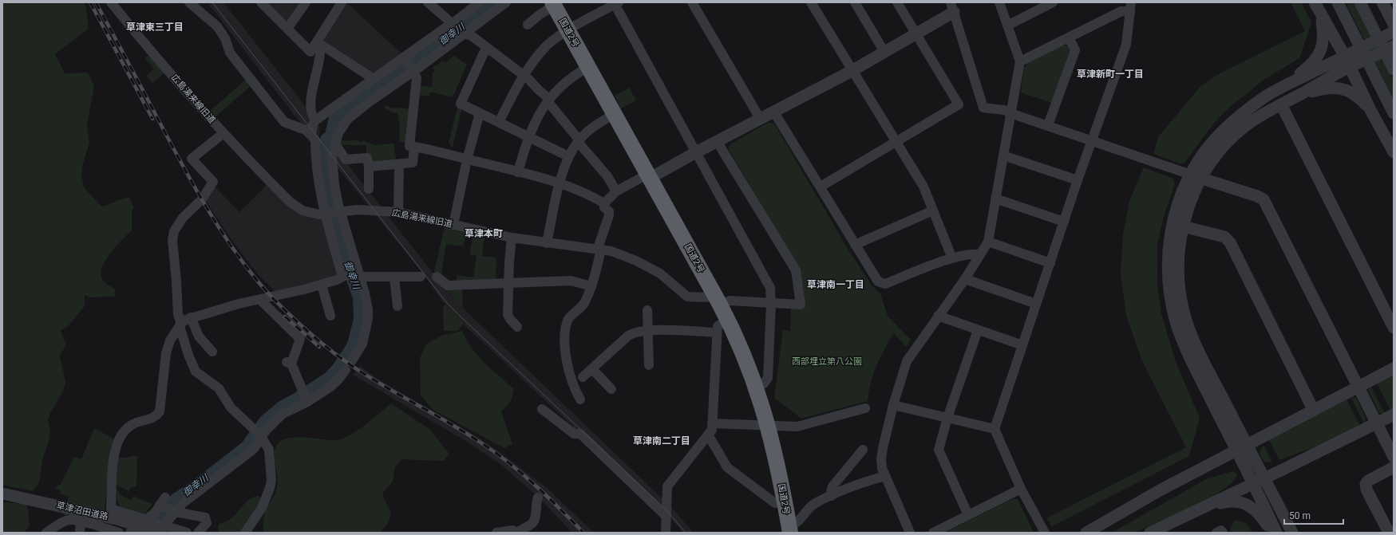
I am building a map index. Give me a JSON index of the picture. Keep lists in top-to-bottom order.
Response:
{
  "streets": {
    "highway": ["国道2号"],
    "street": ["広島湯来線旧道", "草津沼田道路"]
  },
  "crossings": [
    ["国道2号", "広島湯来線旧道"]
  ],
  "districts": [
    "草津東三丁目",
    "草津新町一丁目",
    "草津本町",
    "草津南一丁目",
    "草津南二丁目"
  ],
  "water": ["御幸川"],
  "parks": ["西部埋立第八公園"],
  "scale_bar": "50 m"
}
